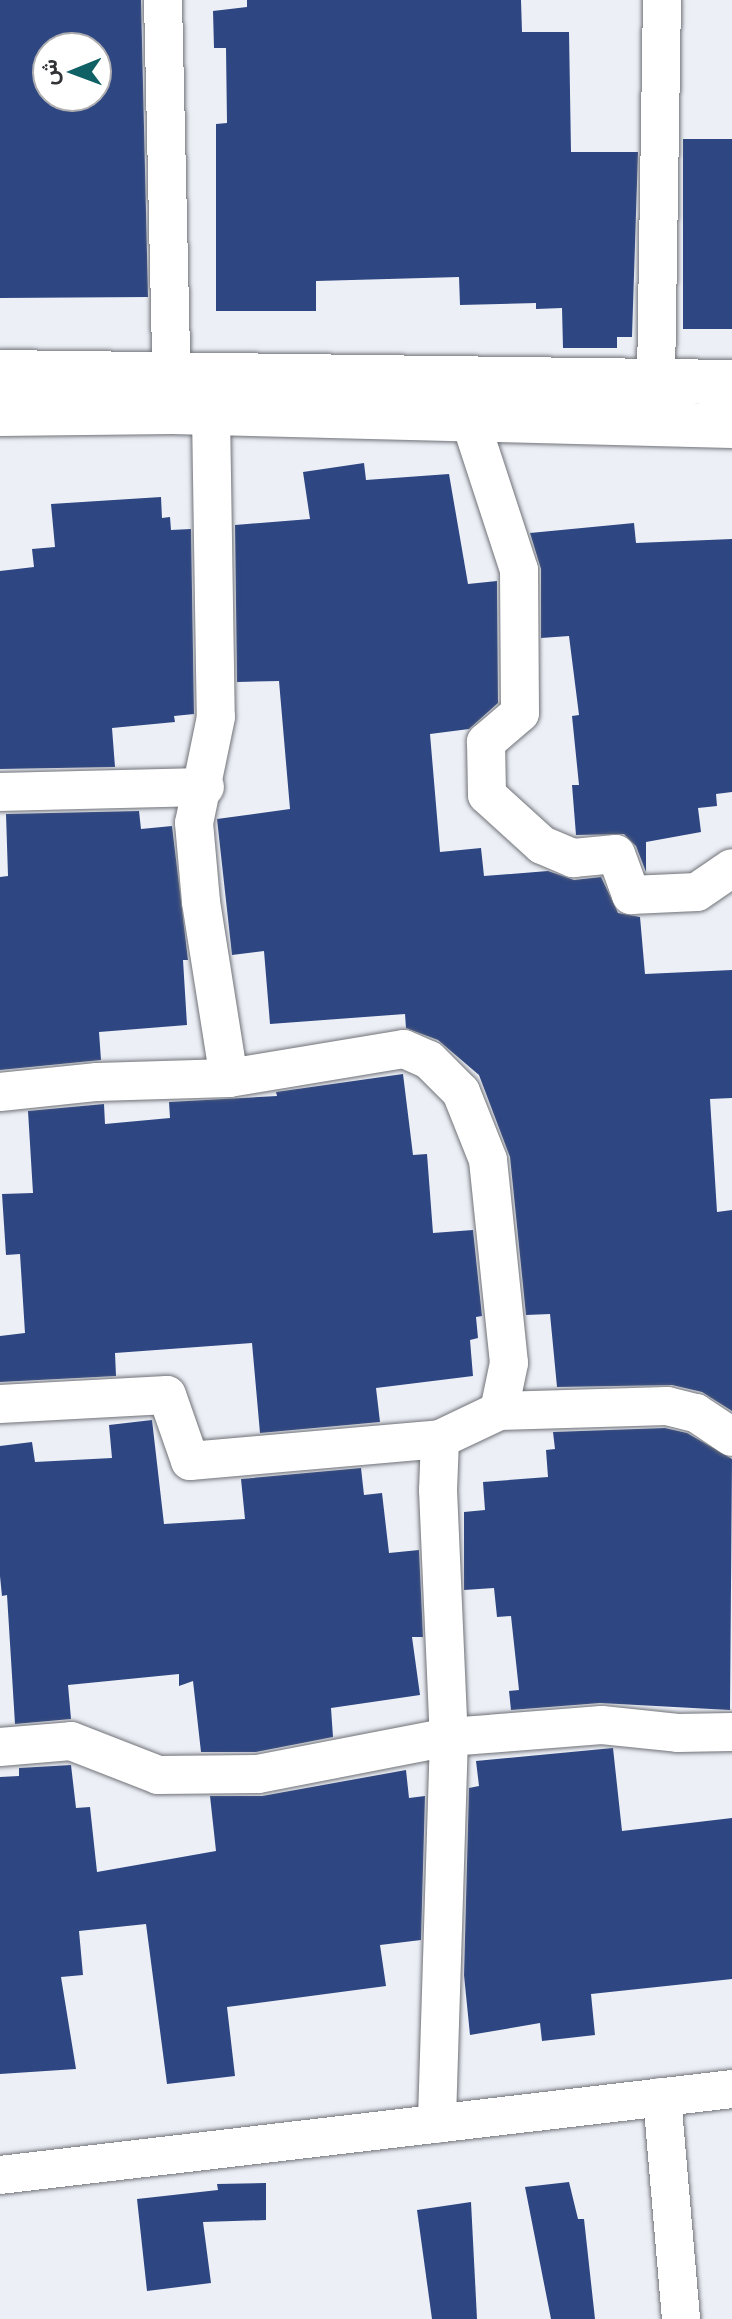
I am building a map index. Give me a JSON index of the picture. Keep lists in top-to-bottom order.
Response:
{
  "north": "left"
}
